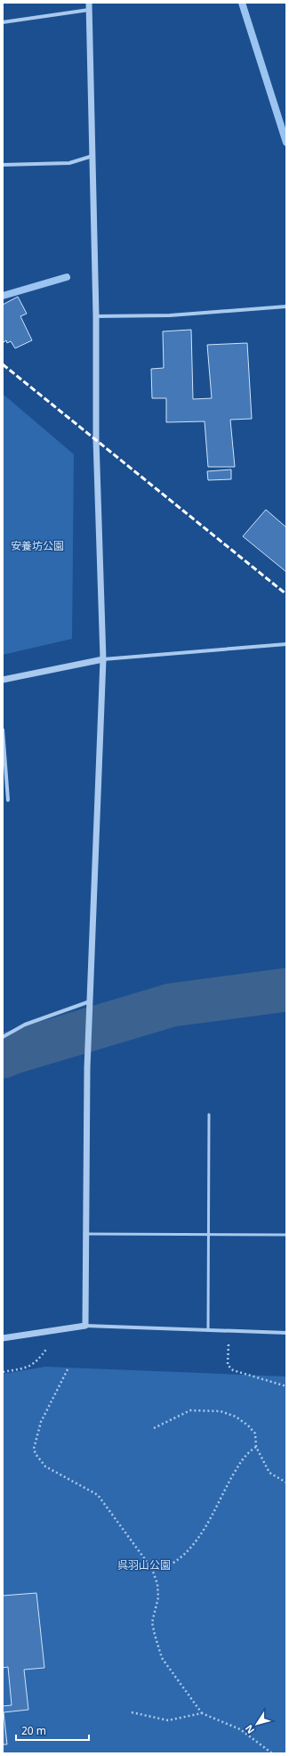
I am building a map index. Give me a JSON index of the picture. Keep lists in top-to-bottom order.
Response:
{
  "parks": ["安養坊公園", "呉羽山公園"],
  "scale_bar": "20 m",
  "north": "bottom left"
}
